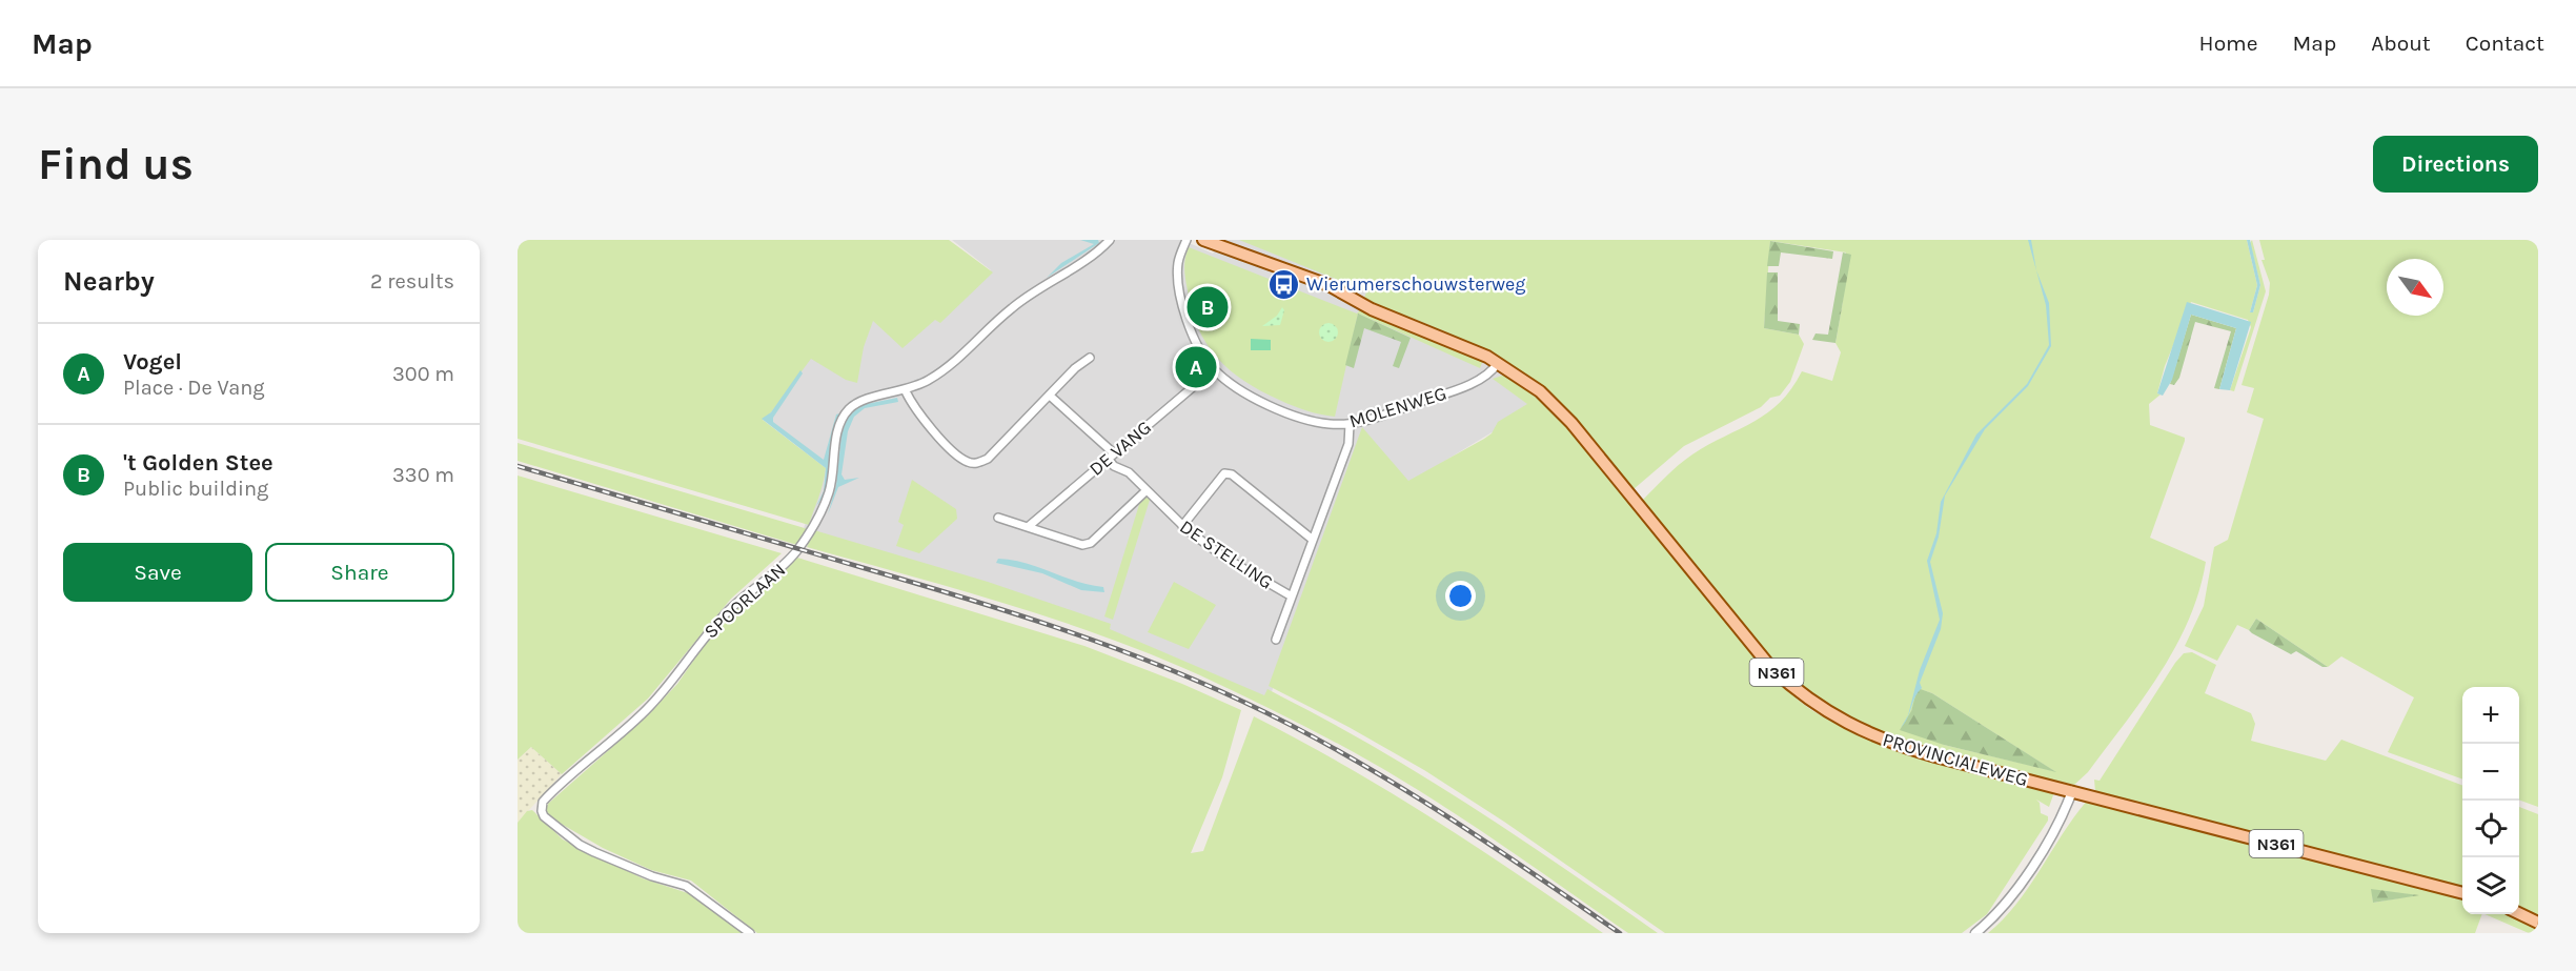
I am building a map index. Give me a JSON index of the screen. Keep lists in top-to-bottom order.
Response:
{
  "streets": {
    "main road": ["N361", "PROVINCIALEWEG"],
    "street": [
      "MOLENWEG",
      "DE VANG",
      "DE STELLING",
      "SPOORLAAN"
    ]
  },
  "crossings": [
    ["MOLENWEG", "DE VANG"],
    ["MOLENWEG", "PROVINCIALEWEG"],
    ["DE VANG", "DE STELLING"]
  ],
  "places": {
    "bus stop": ["Wierumerschouwsterweg"]
  },
  "north": "bottom right",
  "page": {
    "header": "Map",
    "nav": [
      "Home",
      "Map",
      "About",
      "Contact"
    ],
    "buttons": [
      "Directions",
      ["Save", "Share"]
    ],
    "title": "Find us",
    "heading": ["Nearby", "2 results"],
    "pins": ["B", "A"],
    "list": [
      {
        "mark": "A",
        "name": "Vogel",
        "note": "Place · De Vang",
        "value": "300 m"
      },
      {
        "mark": "B",
        "name": "'t Golden Stee",
        "note": "Public building",
        "value": "330 m"
      }
    ],
    "map_buttons": ["+", "−"]
  }
}
